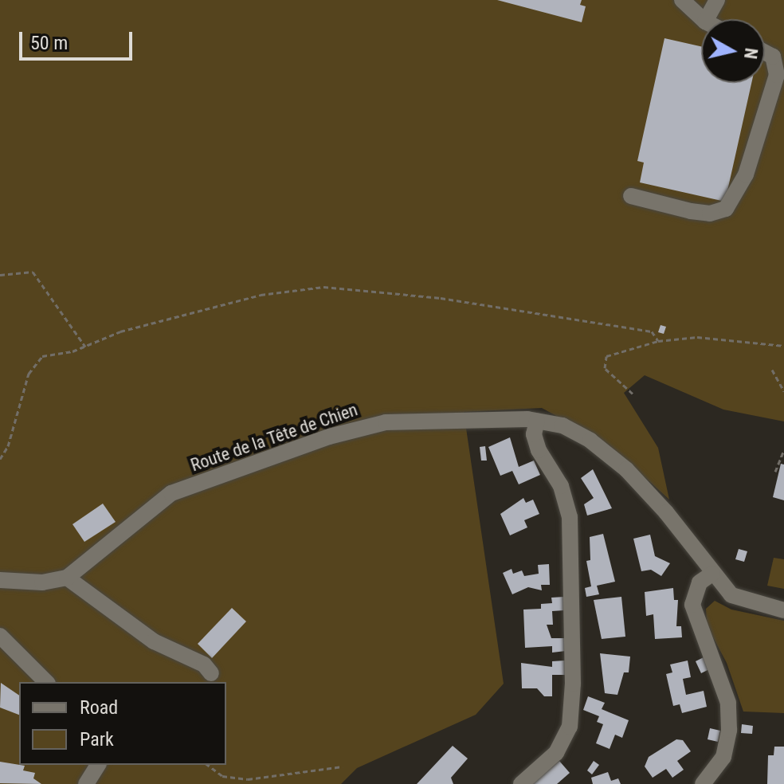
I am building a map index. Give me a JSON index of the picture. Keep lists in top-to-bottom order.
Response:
{
  "streets": {
    "street": ["Route de la Tête de Chien"]
  },
  "legend": ["Road", "Park"],
  "scale_bar": "50 m",
  "north": "right"
}
